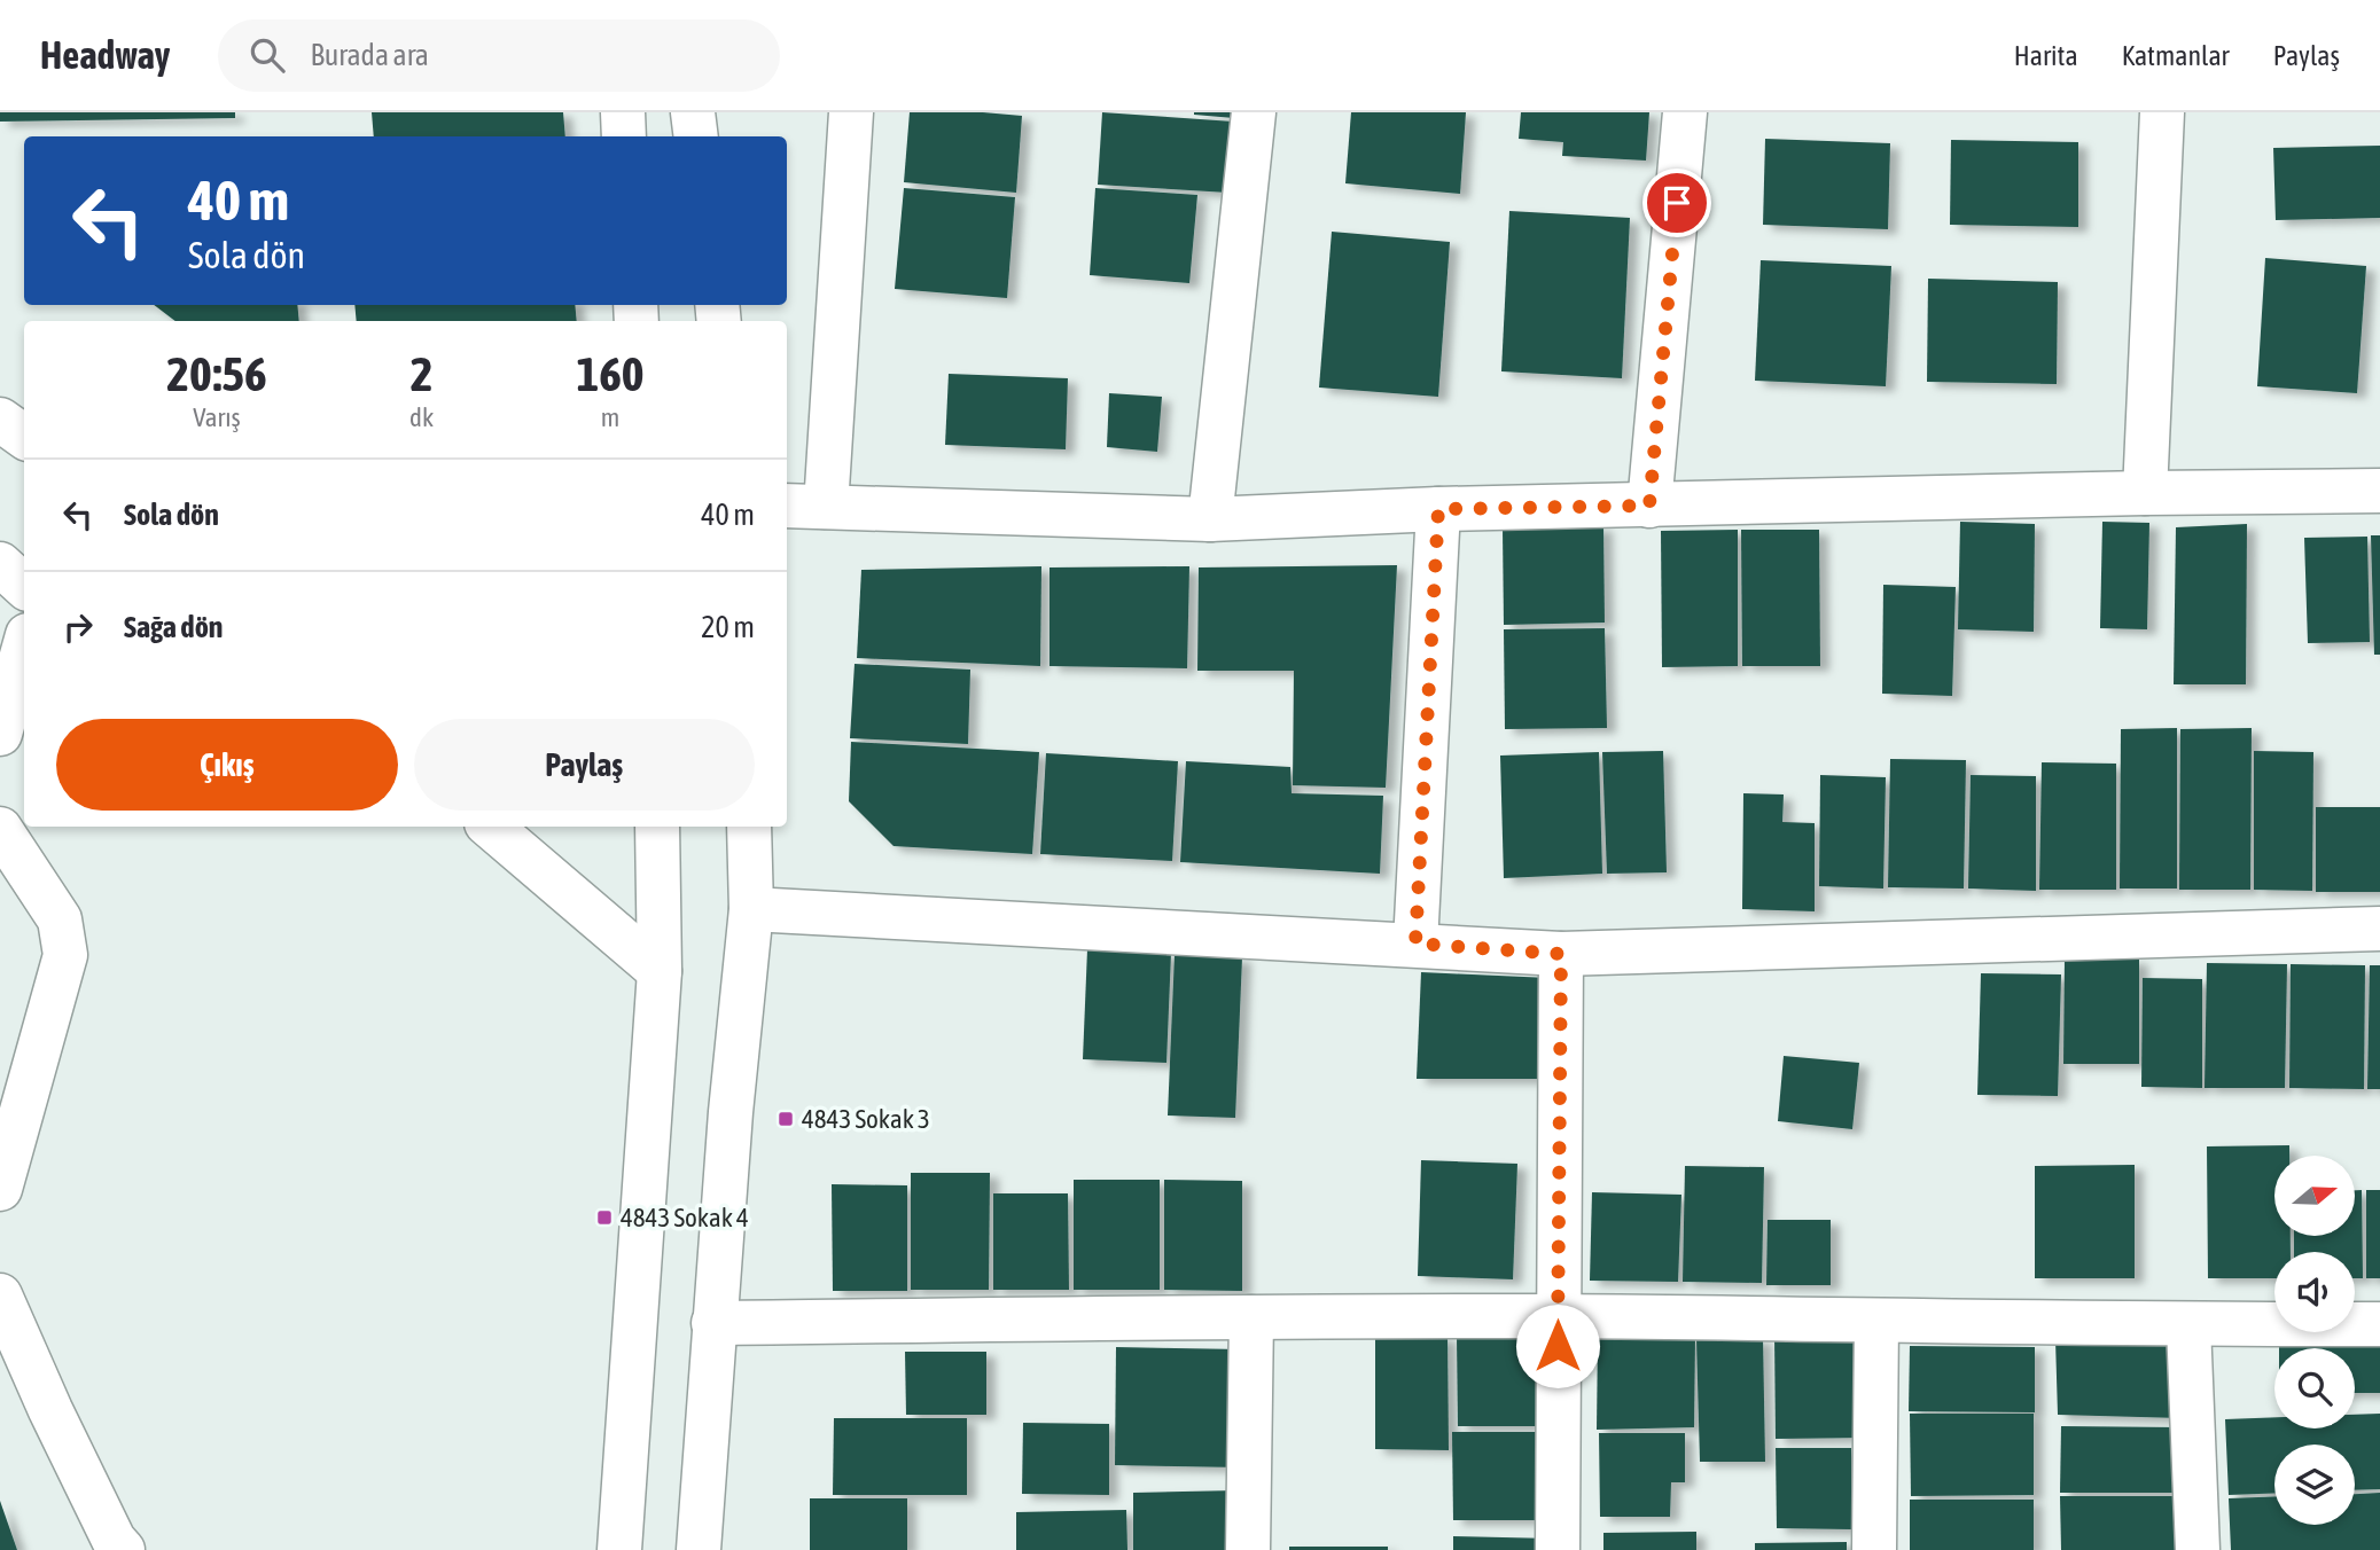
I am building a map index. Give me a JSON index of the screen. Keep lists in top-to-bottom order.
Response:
{
  "places": {
    "transit": ["4843 Sokak 3", "4843 Sokak 4"]
  },
  "north": "right",
  "page": {
    "header": "Headway",
    "search": "Burada ara",
    "nav": ["Harita", "Katmanlar", "Paylaş"],
    "turn": ["40 m", "Sola dön"],
    "eta": [
      "20:56",
      "Varış",
      "2",
      "dk",
      "160",
      "m"
    ],
    "list": [
      {
        "name": "Sola dön",
        "value": "40 m"
      },
      {
        "name": "Sağa dön",
        "value": "20 m"
      }
    ],
    "buttons": ["Çıkış", "Paylaş"]
  }
}
